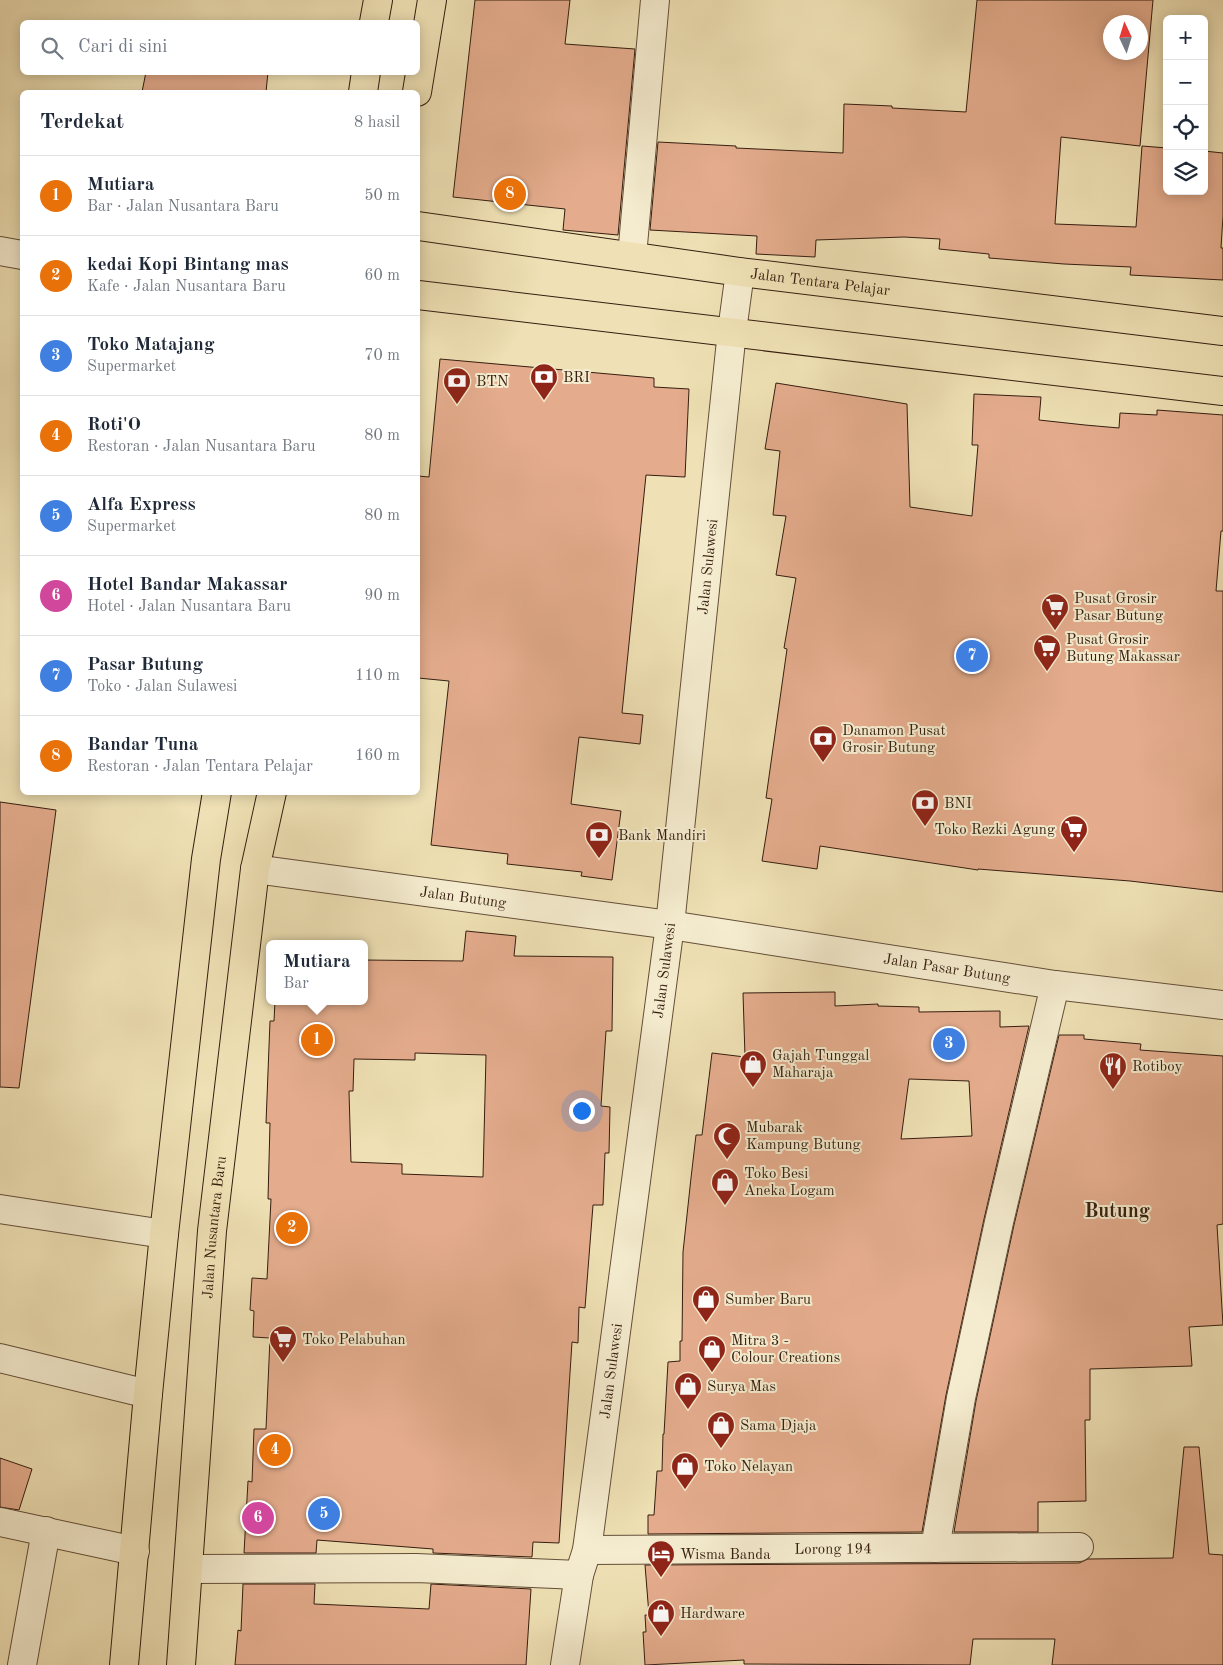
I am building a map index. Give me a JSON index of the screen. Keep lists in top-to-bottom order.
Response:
{
  "streets": {
    "main road": ["Jalan Tentara Pelajar", "Jalan Nusantara Baru"],
    "street": [
      "Jalan Sulawesi",
      "Jalan Butung",
      "Jalan Pasar Butung",
      "Lorong 194"
    ]
  },
  "crossings": [
    ["Jalan Tentara Pelajar", "Jalan Sulawesi"],
    ["Jalan Sulawesi", "Jalan Butung"],
    ["Jalan Sulawesi", "Jalan Pasar Butung"],
    ["Jalan Sulawesi", "Lorong 194"],
    ["Jalan Butung", "Jalan Pasar Butung"],
    ["Jalan Butung", "Jalan Nusantara Baru"],
    ["Jalan Nusantara Baru", "Lorong 194"]
  ],
  "districts": ["Butung"],
  "places": {
    "bank": [
      "BRI",
      "BTN",
      "Danamon Pusat Grosir Butung",
      "BNI",
      "Bank Mandiri"
    ],
    "supermarket": [
      "Pusat Grosir Pasar Butung",
      "Pusat Grosir Butung Makassar",
      "Toko Rezki Agung",
      "Toko Pelabuhan"
    ],
    "shop": [
      "Gajah Tunggal Maharaja",
      "Toko Besi Aneka Logam",
      "Sumber Baru",
      "Mitra 3 - Colour Creations",
      "Surya Mas",
      "Sama Djaja",
      "Toko Nelayan",
      "Hardware"
    ],
    "restaurant": ["Rotiboy"],
    "mosque": ["Mubarak Kampung Butung"],
    "hotel": ["Wisma Banda"]
  },
  "north": "top",
  "page": {
    "map_buttons": ["+", "−"],
    "search": "Cari di sini",
    "heading": ["Terdekat", "8 hasil"],
    "list": [
      {
        "mark": "1",
        "name": "Mutiara",
        "note": "Bar · Jalan Nusantara Baru",
        "value": "50 m"
      },
      {
        "mark": "2",
        "name": "kedai Kopi Bintang mas",
        "note": "Kafe · Jalan Nusantara Baru",
        "value": "60 m"
      },
      {
        "mark": "3",
        "name": "Toko Matajang",
        "note": "Supermarket",
        "value": "70 m"
      },
      {
        "mark": "4",
        "name": "Roti'O",
        "note": "Restoran · Jalan Nusantara Baru",
        "value": "80 m"
      },
      {
        "mark": "5",
        "name": "Alfa Express",
        "note": "Supermarket",
        "value": "80 m"
      },
      {
        "mark": "6",
        "name": "Hotel Bandar Makassar",
        "note": "Hotel · Jalan Nusantara Baru",
        "value": "90 m"
      },
      {
        "mark": "7",
        "name": "Pasar Butung",
        "note": "Toko · Jalan Sulawesi",
        "value": "110 m"
      },
      {
        "mark": "8",
        "name": "Bandar Tuna",
        "note": "Restoran · Jalan Tentara Pelajar",
        "value": "160 m"
      }
    ],
    "pins": [
      "8",
      "7",
      "1",
      "3",
      "2",
      "4",
      "5",
      "6"
    ],
    "popup": ["Mutiara", "Bar"]
  }
}
